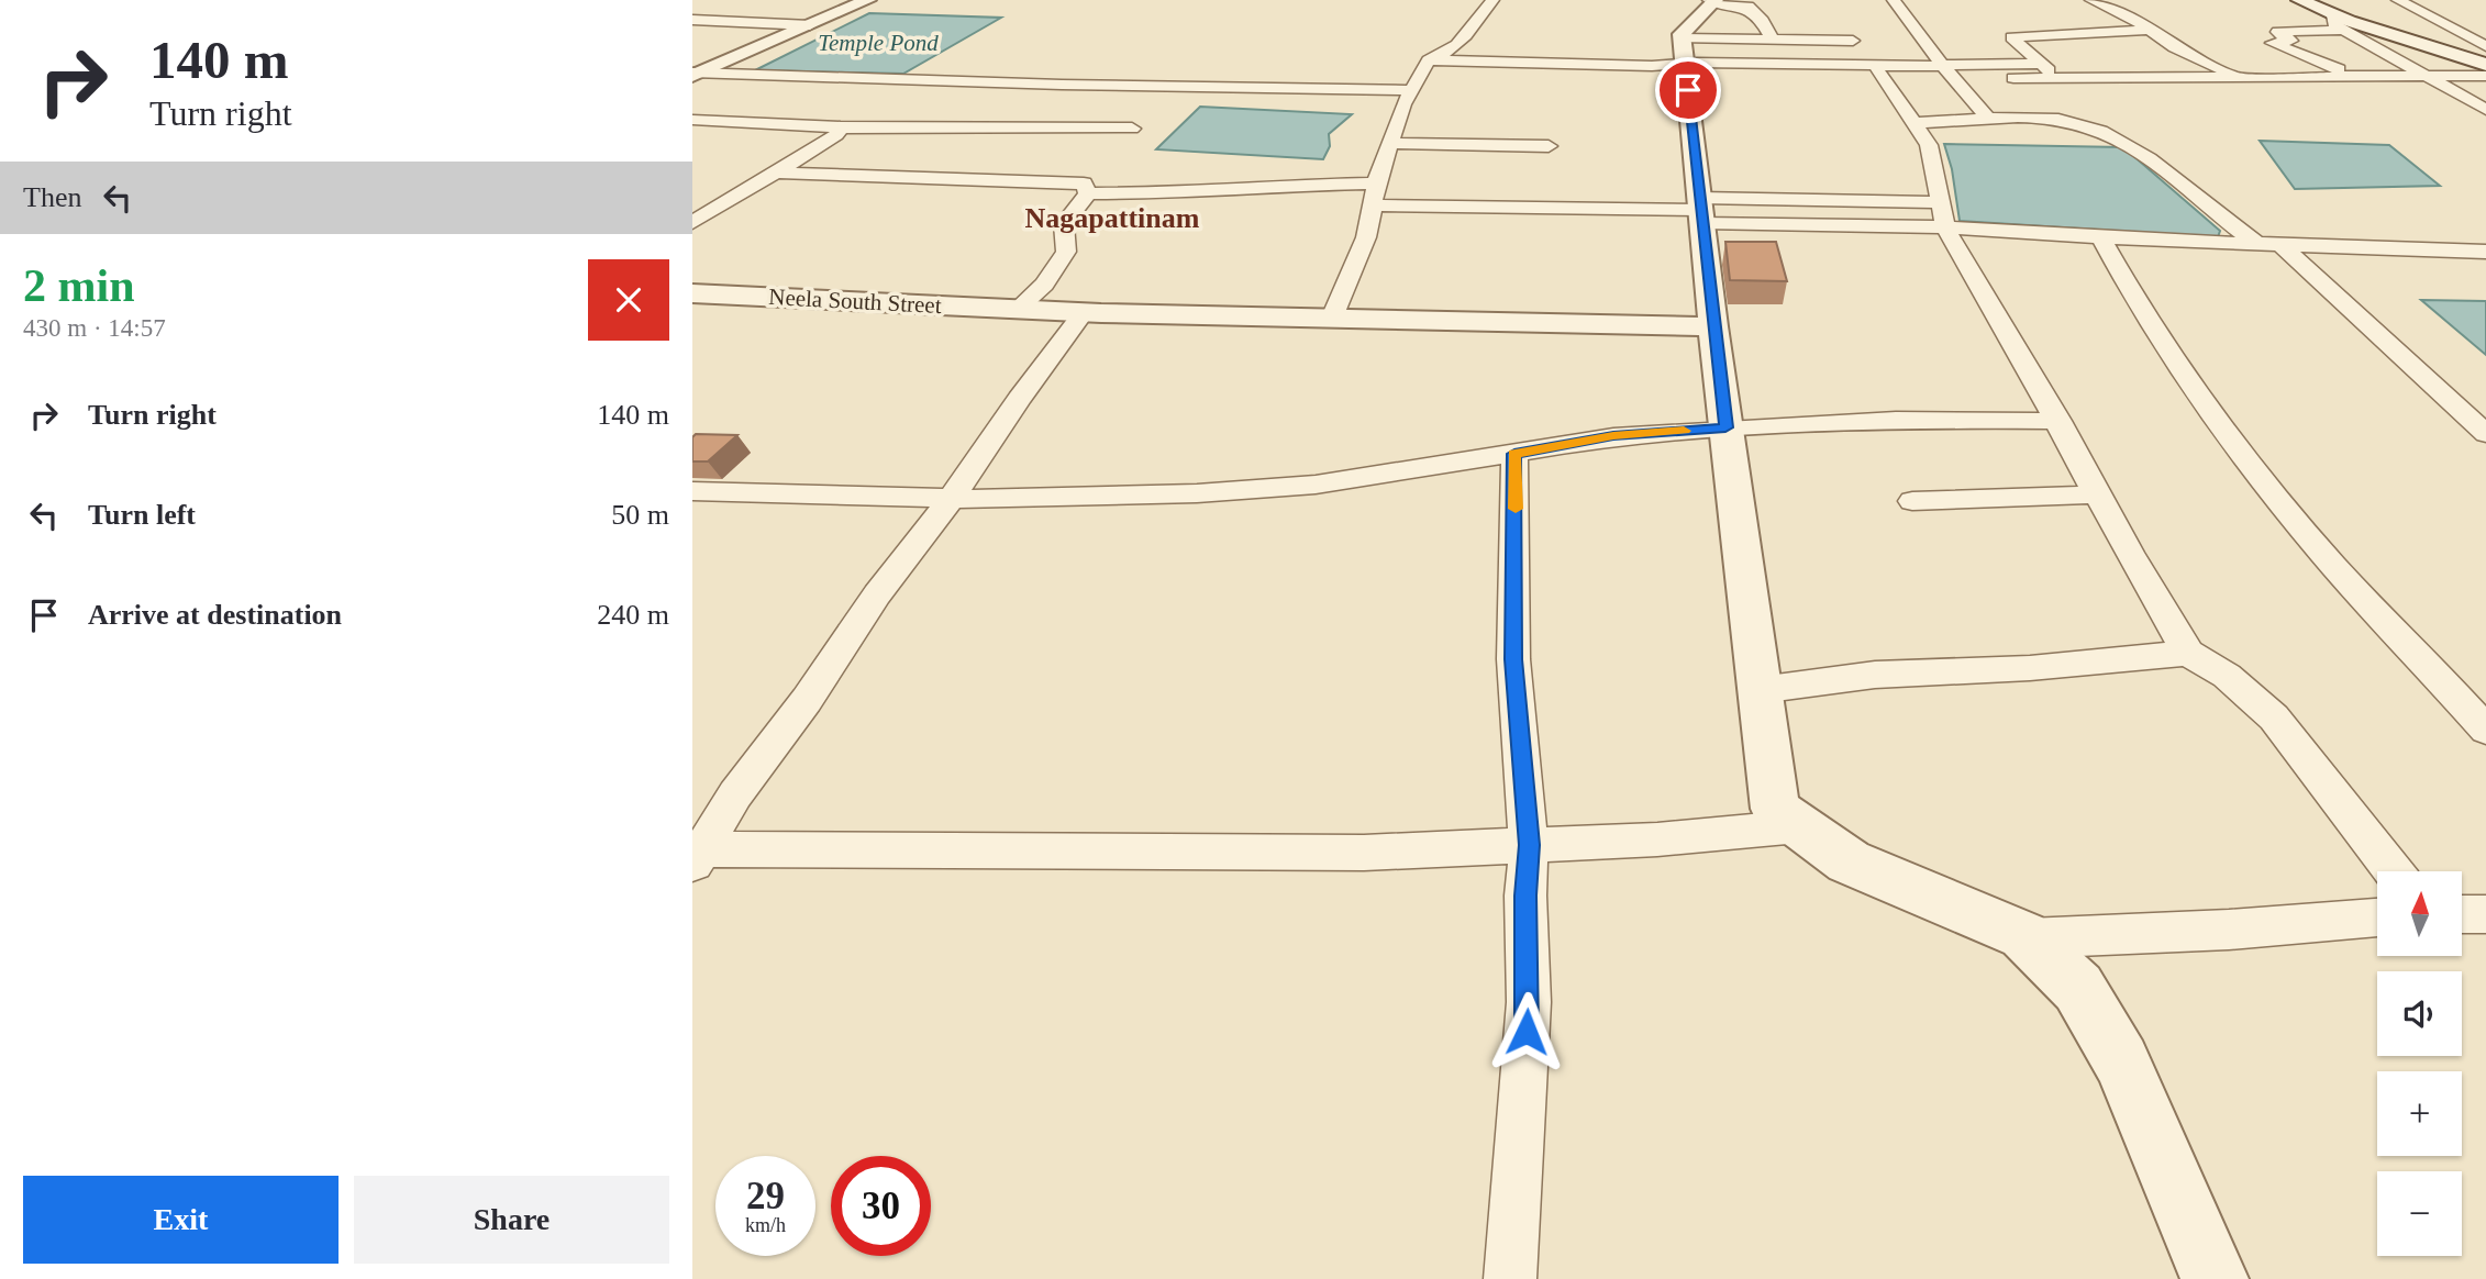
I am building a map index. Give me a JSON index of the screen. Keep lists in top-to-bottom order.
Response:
{
  "streets": {
    "street": ["Neela South Street"]
  },
  "districts": ["Nagapattinam"],
  "water": ["Temple Pond"],
  "north": "top",
  "page": {
    "turn": ["140 m", "Turn right"],
    "then": "Then",
    "heading": ["2 min", "430 m · 14:57"],
    "list": [
      {
        "name": "Turn right",
        "value": "140 m"
      },
      {
        "name": "Turn left",
        "value": "50 m"
      },
      {
        "name": "Arrive at destination",
        "value": "240 m"
      }
    ],
    "map_buttons": ["+", "−"],
    "speed": "29 km/h",
    "limit": "30",
    "buttons": ["Exit", "Share"]
  }
}
